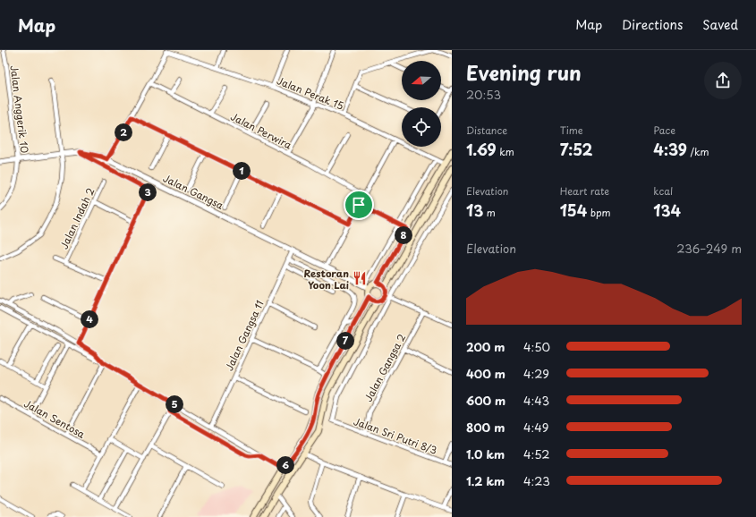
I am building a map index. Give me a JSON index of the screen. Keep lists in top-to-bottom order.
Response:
{
  "streets": {
    "street": [
      "Jalan Perak 15",
      "Jalan Anggerik 10",
      "Jalan Perwira",
      "Jalan Gangsa",
      "Jalan Indah 2",
      "Jalan Gangsa 11",
      "Jalan Gangsa 2",
      "Jalan Sentosa",
      "Jalan Sri Putri 8/3"
    ]
  },
  "crossings": [
    ["Jalan Anggerik 10", "Jalan Gangsa"],
    ["Jalan Gangsa", "Jalan Gangsa 11"],
    ["Jalan Gangsa", "Jalan Sri Putri 8/3"],
    ["Jalan Gangsa 2", "Jalan Sri Putri 8/3"]
  ],
  "places": {
    "restaurant": ["Restoran Yoon Lai"]
  },
  "north": "left",
  "page": {
    "header": "Map",
    "nav": ["Map", "Directions", "Saved"],
    "heading": ["Evening run", "20:53"],
    "stats": [
      ["Distance", "1.69 km"],
      ["Time", "7:52"],
      ["Pace", "4:39 /km"],
      ["Elevation", "13 m"],
      ["Heart rate", "154 bpm"],
      ["kcal", "134"]
    ],
    "pins": [
      "2",
      "1",
      "3",
      "8",
      "4",
      "7",
      "5",
      "6"
    ],
    "chart": ["Elevation", "236–249 m"],
    "list": [
      {
        "name": "200 m",
        "note": "4:50"
      },
      {
        "name": "400 m",
        "note": "4:29"
      },
      {
        "name": "600 m",
        "note": "4:43"
      },
      {
        "name": "800 m",
        "note": "4:49"
      },
      {
        "name": "1.0 km",
        "note": "4:52"
      },
      {
        "name": "1.2 km",
        "note": "4:23"
      }
    ]
  }
}
